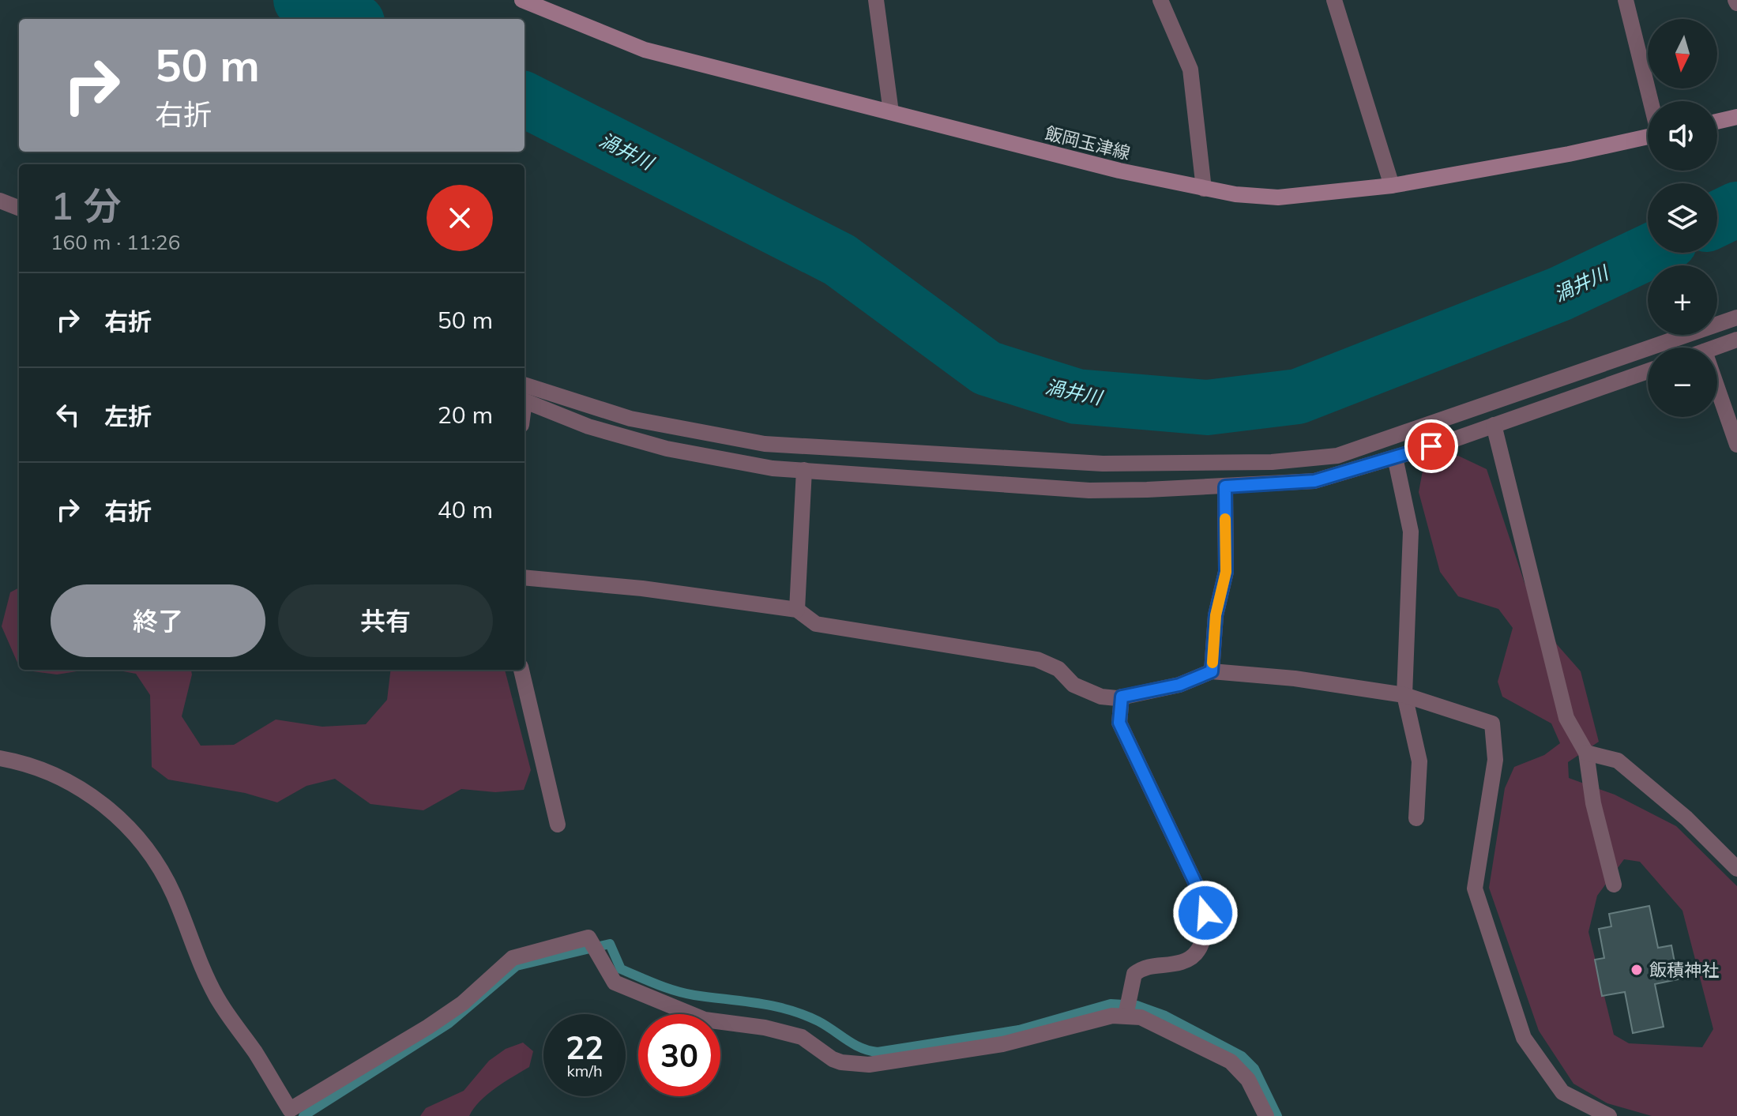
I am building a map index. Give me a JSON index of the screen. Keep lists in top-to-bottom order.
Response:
{
  "streets": {
    "main road": ["飯岡玉津線"]
  },
  "water": ["渦井川"],
  "places": ["飯積神社"],
  "north": "bottom",
  "page": {
    "map_buttons": ["+", "−"],
    "turn": ["50 m", "右折"],
    "heading": ["1 分", "160 m · 11:26"],
    "list": [
      {
        "name": "右折",
        "value": "50 m"
      },
      {
        "name": "左折",
        "value": "20 m"
      },
      {
        "name": "右折",
        "value": "40 m"
      }
    ],
    "buttons": ["終了", "共有"],
    "speed": "22 km/h",
    "limit": "30"
  }
}
